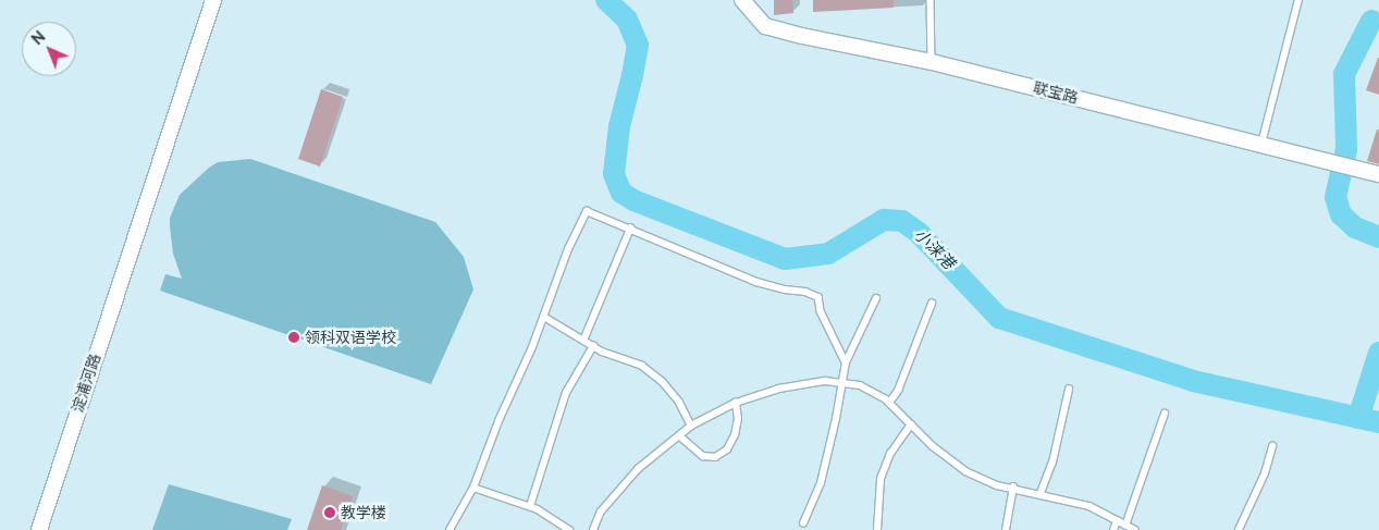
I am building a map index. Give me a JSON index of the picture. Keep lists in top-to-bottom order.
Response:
{
  "streets": {
    "street": ["联宝路", "淀浦河路"]
  },
  "water": ["小涞港"],
  "places": ["领科双语学校", "教学楼"],
  "north": "top left"
}
